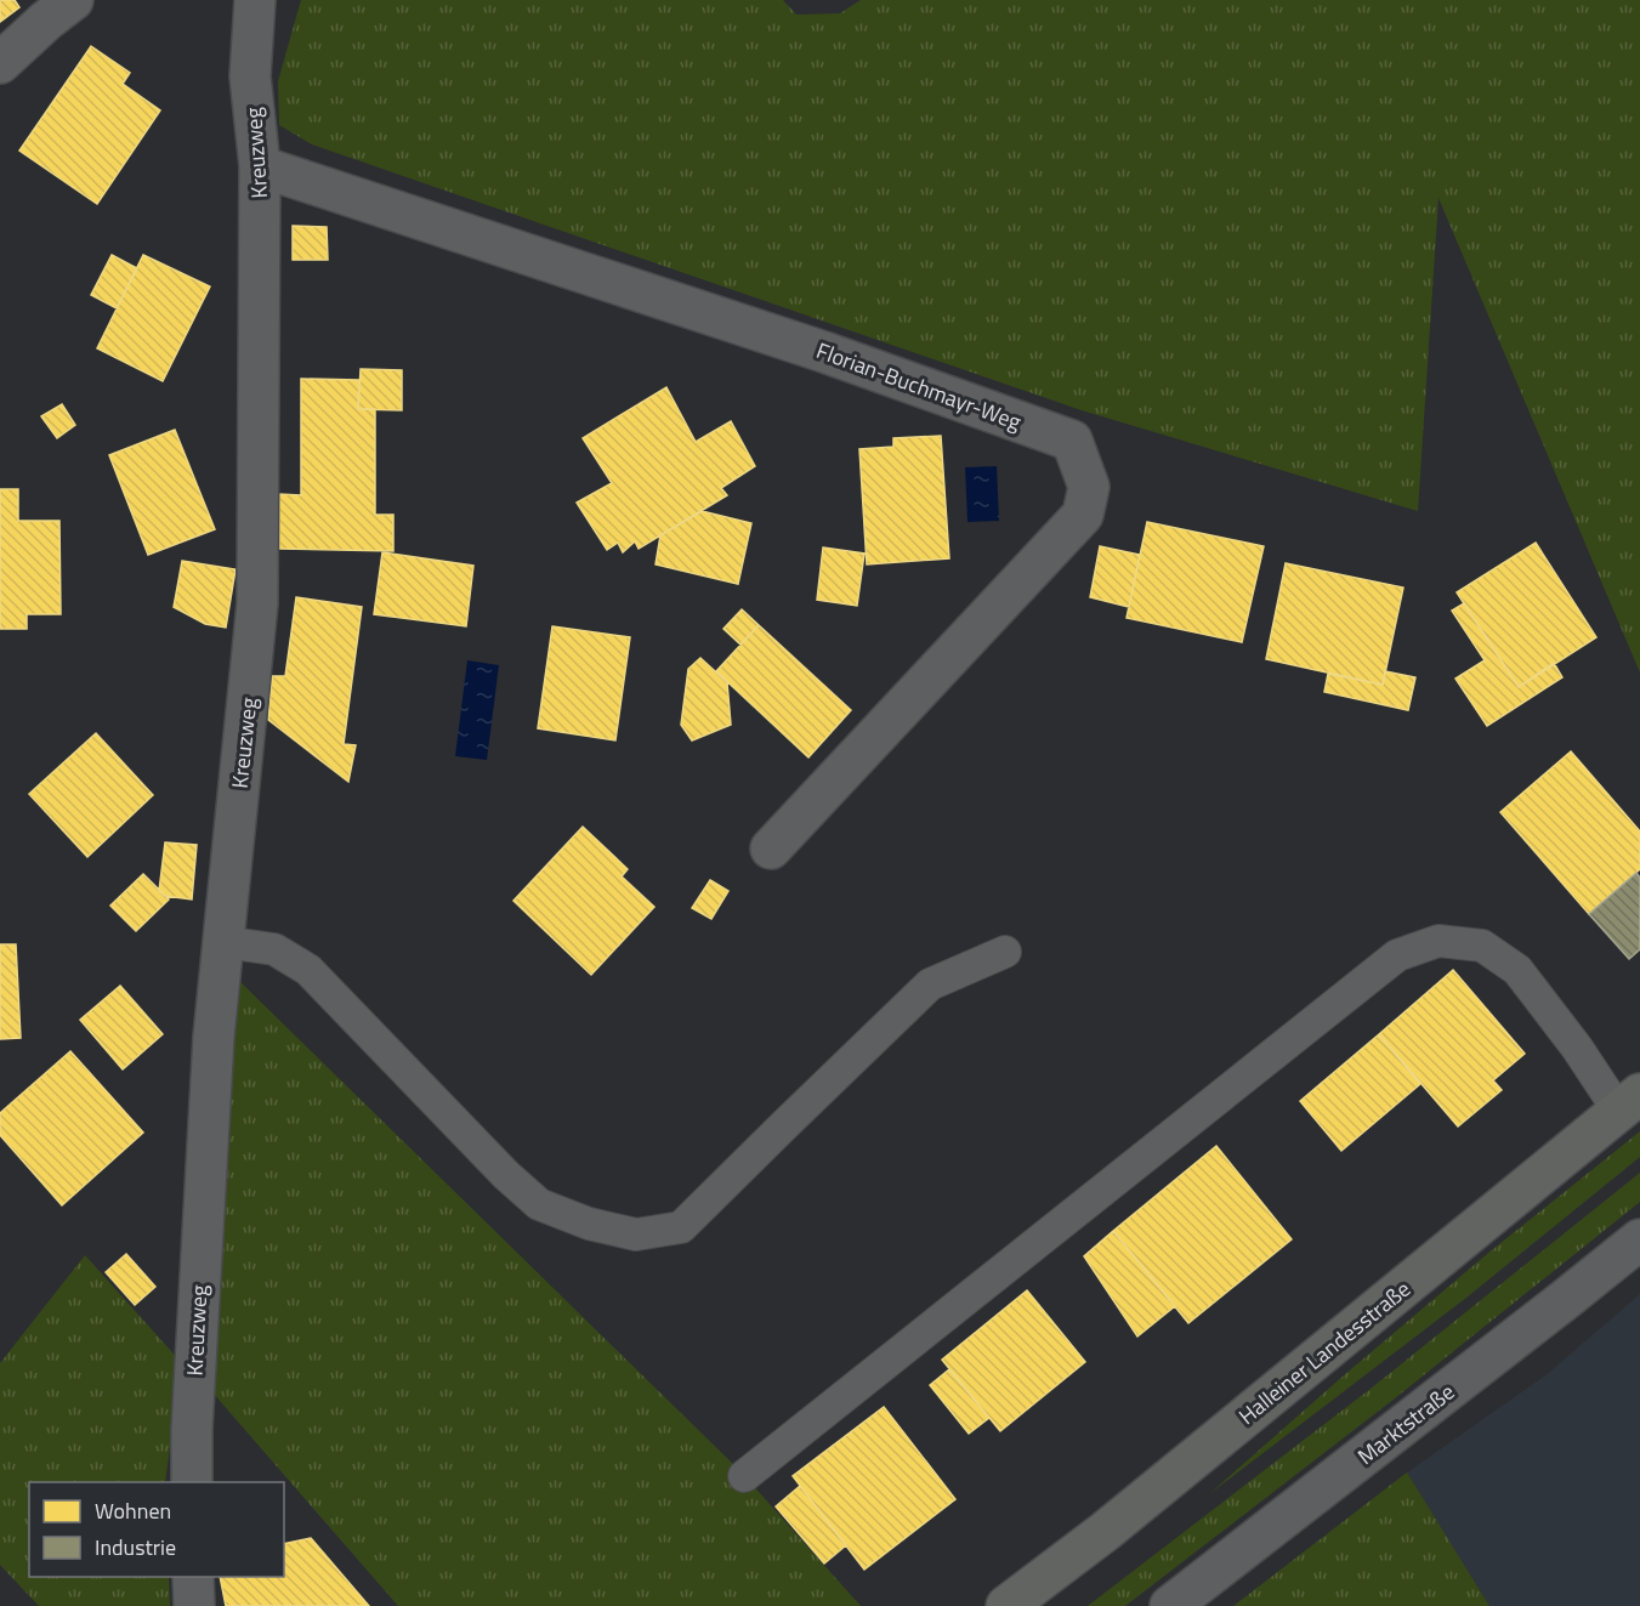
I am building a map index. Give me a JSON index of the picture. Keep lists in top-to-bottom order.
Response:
{
  "streets": {
    "main road": ["Halleiner Landesstraße"],
    "street": ["Kreuzweg", "Florian-Buchmayr-Weg", "Marktstraße"]
  },
  "crossings": [
    ["Kreuzweg", "Florian-Buchmayr-Weg"]
  ],
  "legend": ["Wohnen", "Industrie"]
}
